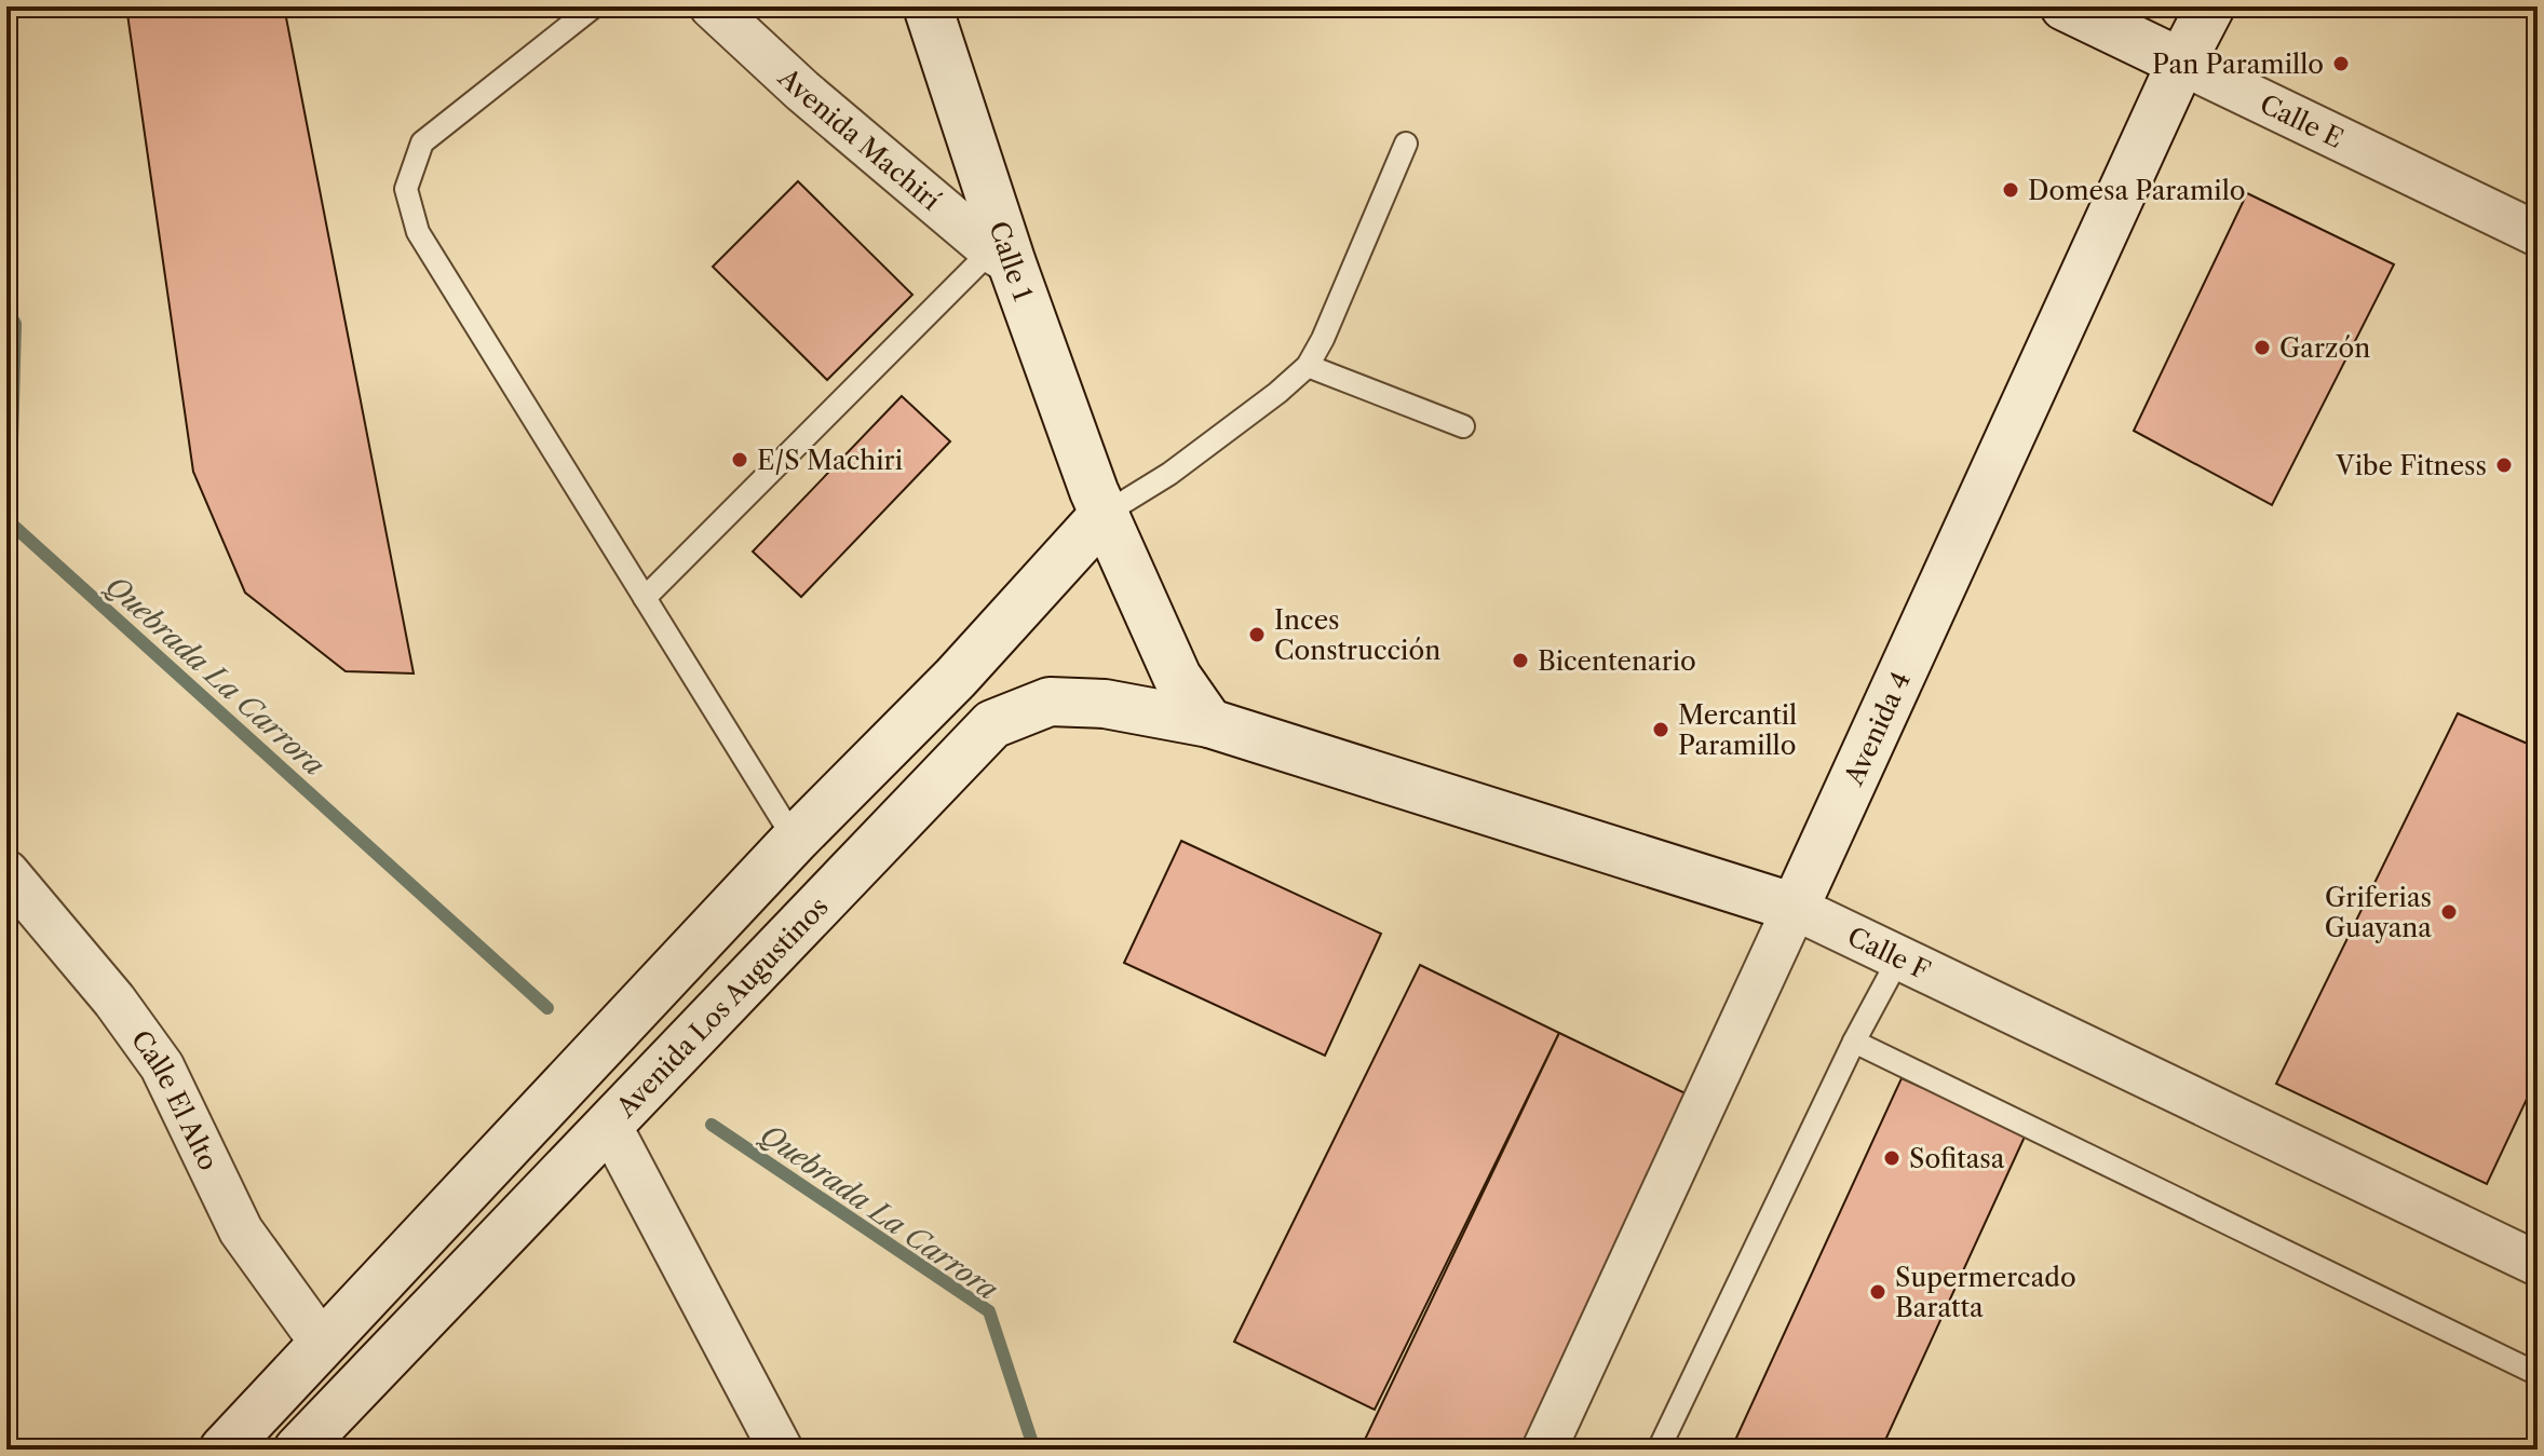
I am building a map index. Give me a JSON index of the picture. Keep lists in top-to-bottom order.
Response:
{
  "streets": {
    "main road": [
      "Calle E",
      "Calle 1",
      "Avenida 4",
      "Calle F",
      "Avenida Los Augustinos"
    ],
    "street": ["Avenida Machirí", "Calle El Alto"]
  },
  "crossings": [
    ["Calle E", "Avenida 4"],
    ["Avenida Machirí", "Calle 1"],
    ["Calle 1", "Calle F"],
    ["Calle 1", "Avenida Los Augustinos"],
    ["Avenida 4", "Calle F"],
    ["Calle F", "Avenida Los Augustinos"]
  ],
  "water": ["Quebrada La Carrora"],
  "places": [
    "Pan Paramillo",
    "Domesa Paramilo",
    "Garzón",
    "E/S Machiri",
    "Vibe Fitness",
    "Inces Construcción",
    "Bicentenario",
    "Mercantil Paramillo",
    "Griferias Guayana",
    "Sofitasa",
    "Supermercado Baratta"
  ]
}
